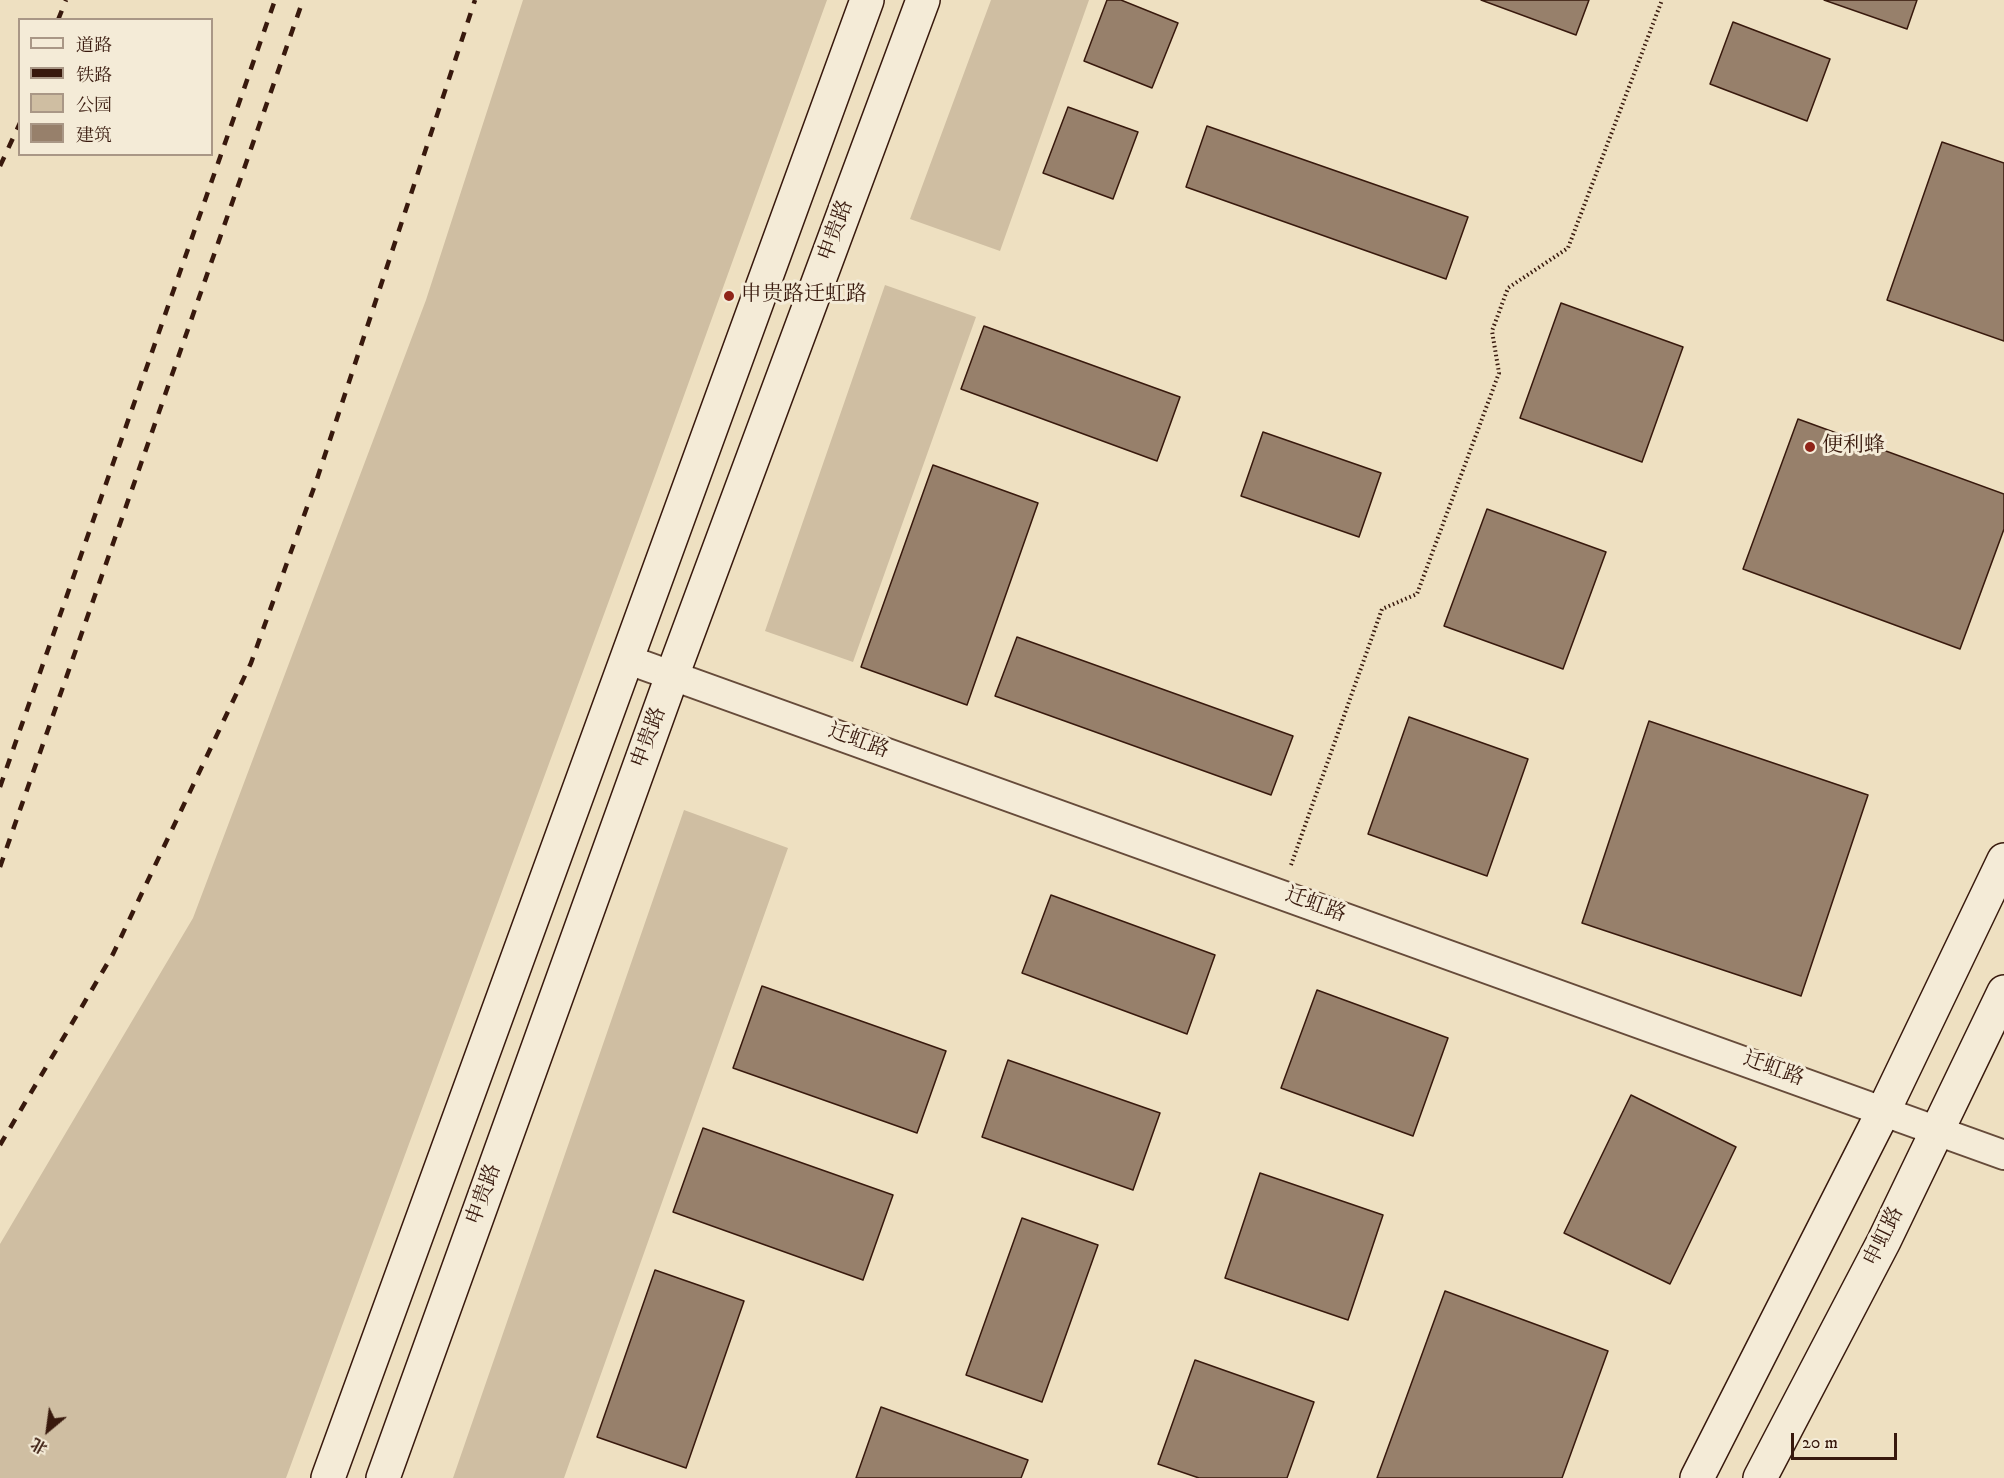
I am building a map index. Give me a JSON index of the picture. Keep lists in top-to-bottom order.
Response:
{
  "streets": {
    "main road": ["申贵路", "申虹路"],
    "street": ["迁虹路"]
  },
  "crossings": [
    ["申贵路", "迁虹路"],
    ["迁虹路", "申虹路"]
  ],
  "places": ["申贵路迁虹路", "便利蜂"],
  "legend": [
    "道路",
    "铁路",
    "公园",
    "建筑"
  ],
  "scale_bar": "20 m",
  "north": "bottom left"
}
